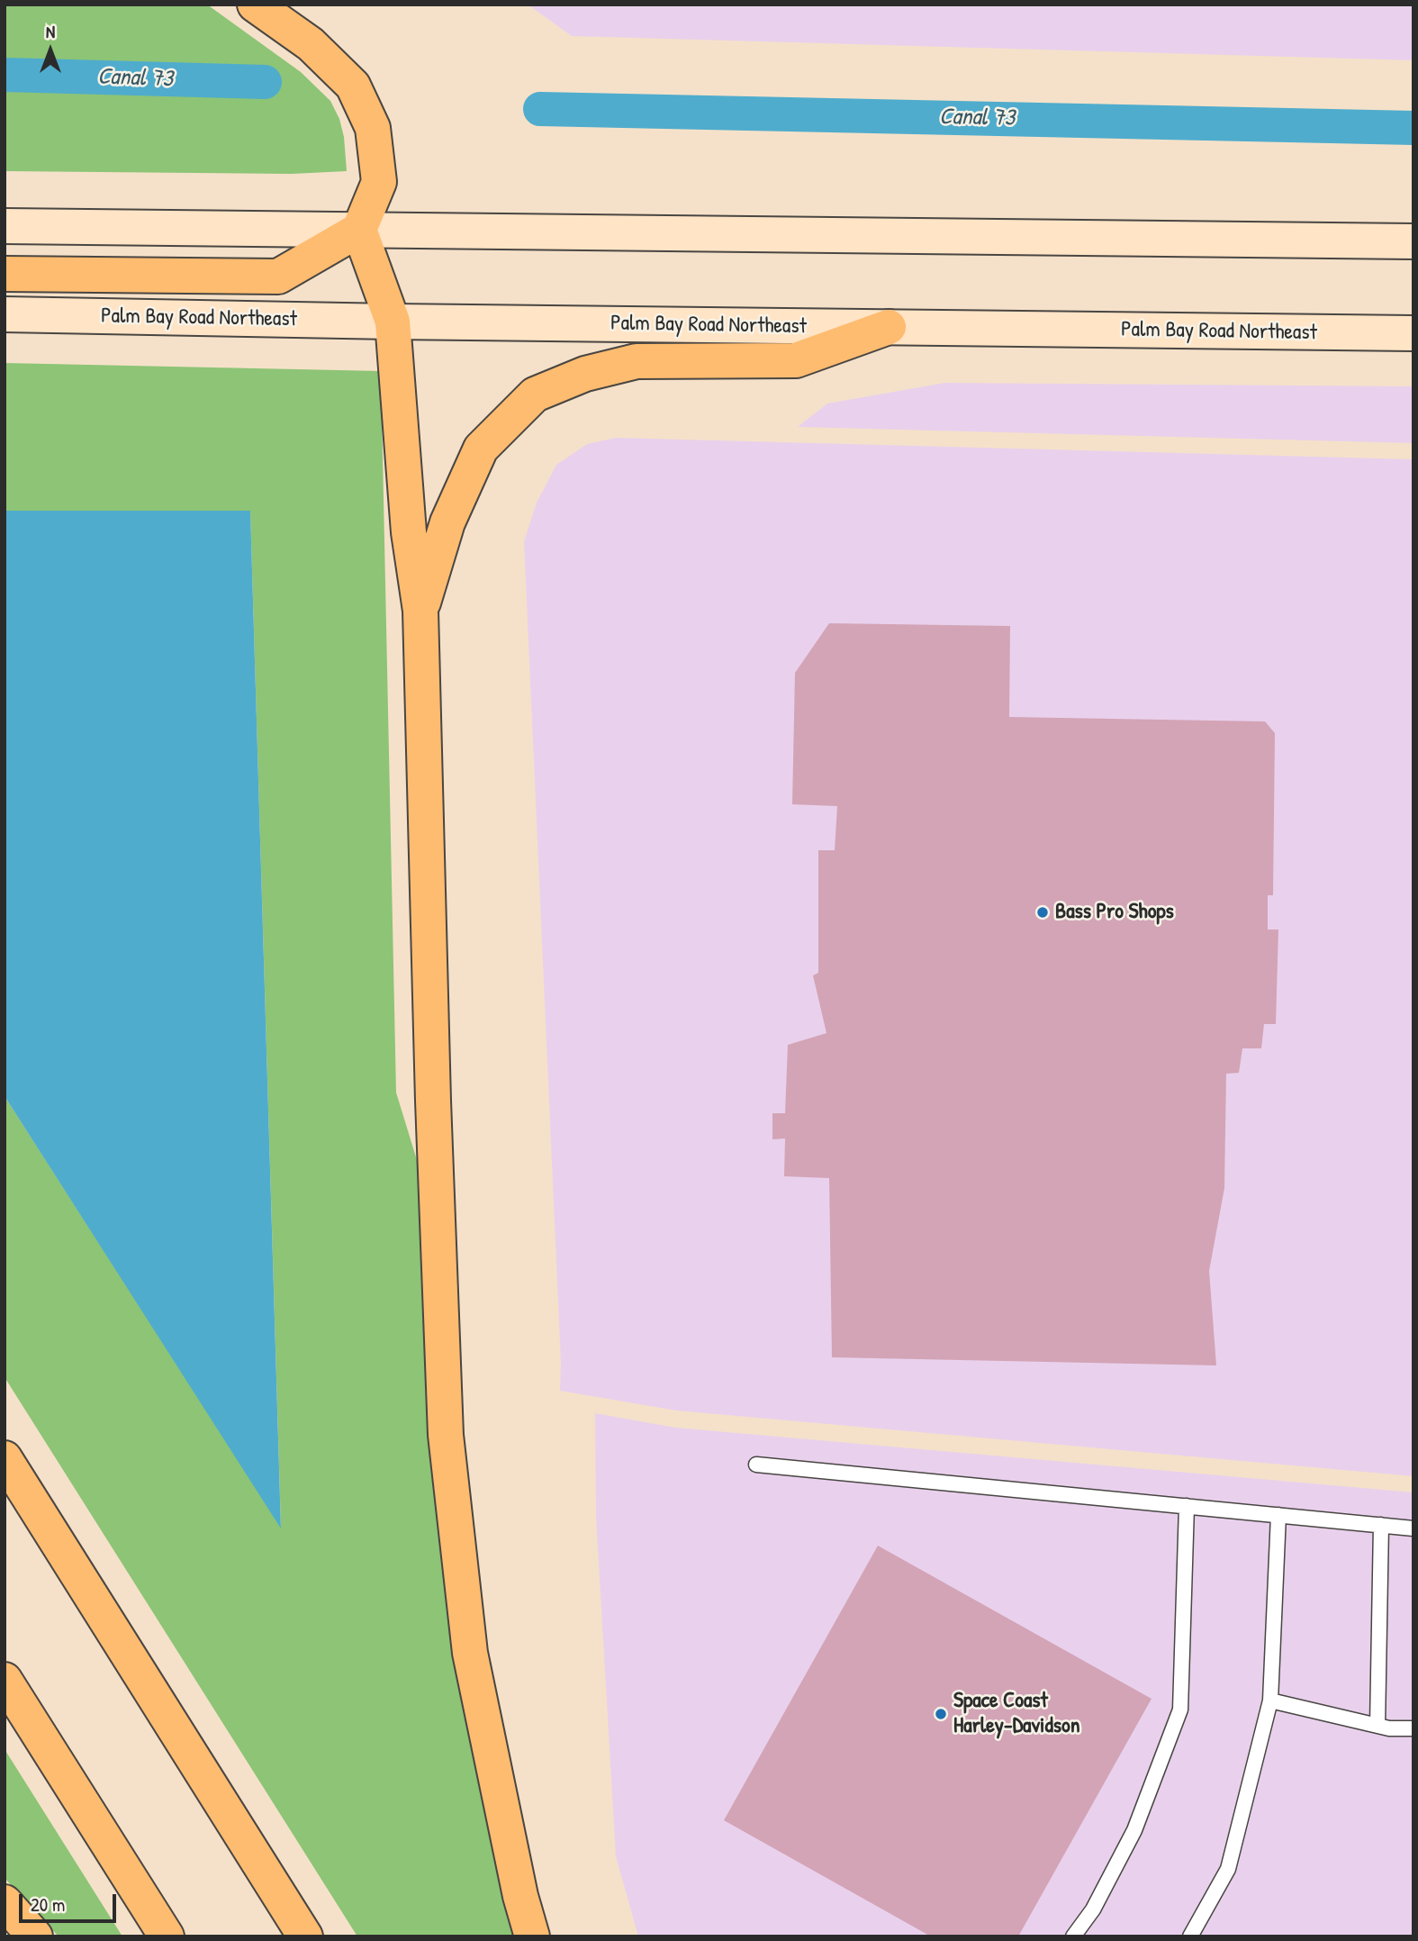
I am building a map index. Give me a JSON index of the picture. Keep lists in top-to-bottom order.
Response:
{
  "streets": {
    "main road": ["Palm Bay Road Northeast"]
  },
  "water": ["Canal 73"],
  "places": ["Bass Pro Shops", "Space Coast Harley-Davidson"],
  "scale_bar": "20 m",
  "north": "top"
}
